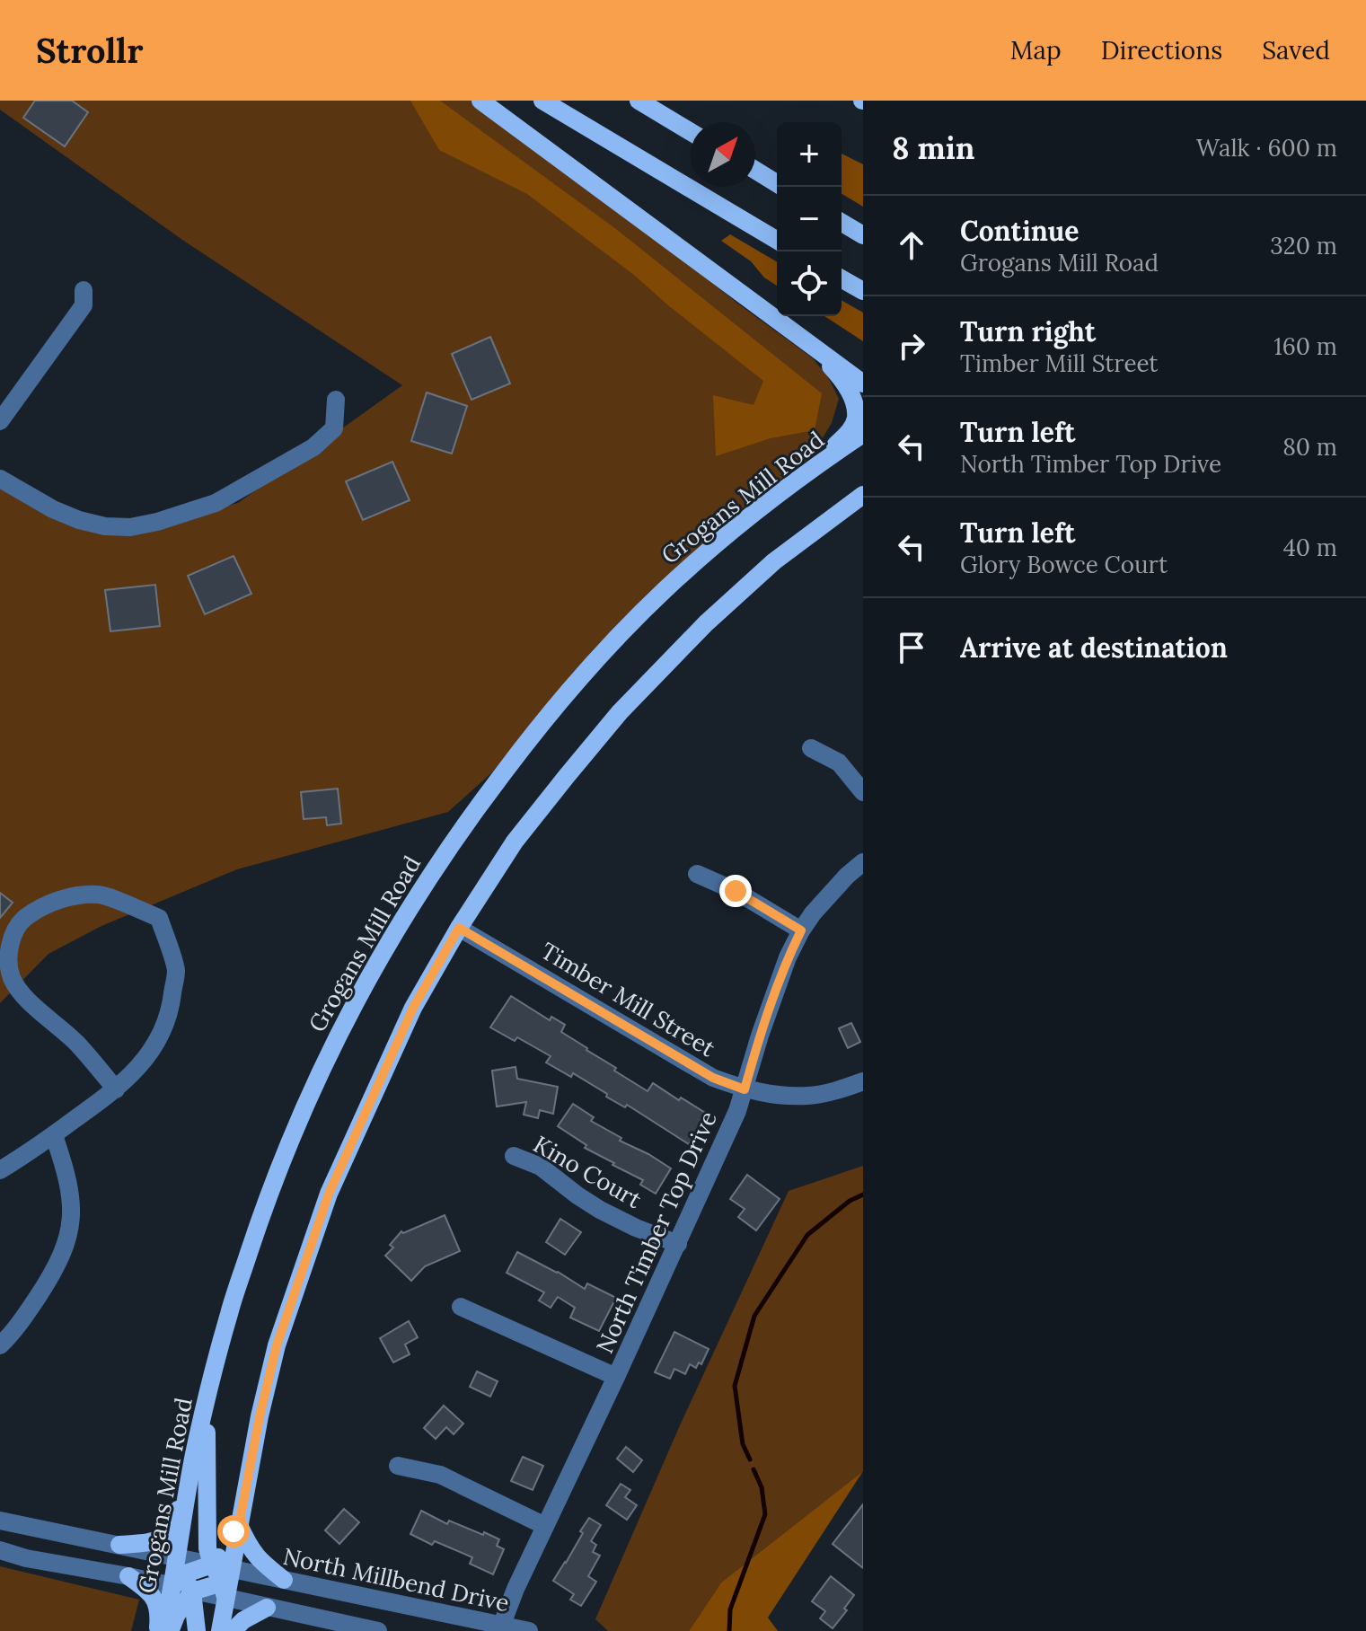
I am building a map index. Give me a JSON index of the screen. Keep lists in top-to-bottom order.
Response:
{
  "streets": {
    "main road": ["Grogans Mill Road"],
    "street": [
      "Timber Mill Street",
      "Kino Court",
      "North Timber Top Drive",
      "North Millbend Drive"
    ]
  },
  "crossings": [
    ["Timber Mill Street", "North Timber Top Drive"],
    ["Kino Court", "North Timber Top Drive"],
    ["North Timber Top Drive", "North Millbend Drive"]
  ],
  "north": "top right",
  "page": {
    "header": "Strollr",
    "nav": ["Map", "Directions", "Saved"],
    "heading": ["8 min", "Walk · 600 m"],
    "map_buttons": ["+", "−"],
    "list": [
      ["Continue", "Grogans Mill Road", "320 m"],
      ["Turn right", "Timber Mill Street", "160 m"],
      ["Turn left", "North Timber Top Drive", "80 m"],
      ["Turn left", "Glory Bowce Court", "40 m"],
      "Arrive at destination"
    ]
  }
}
